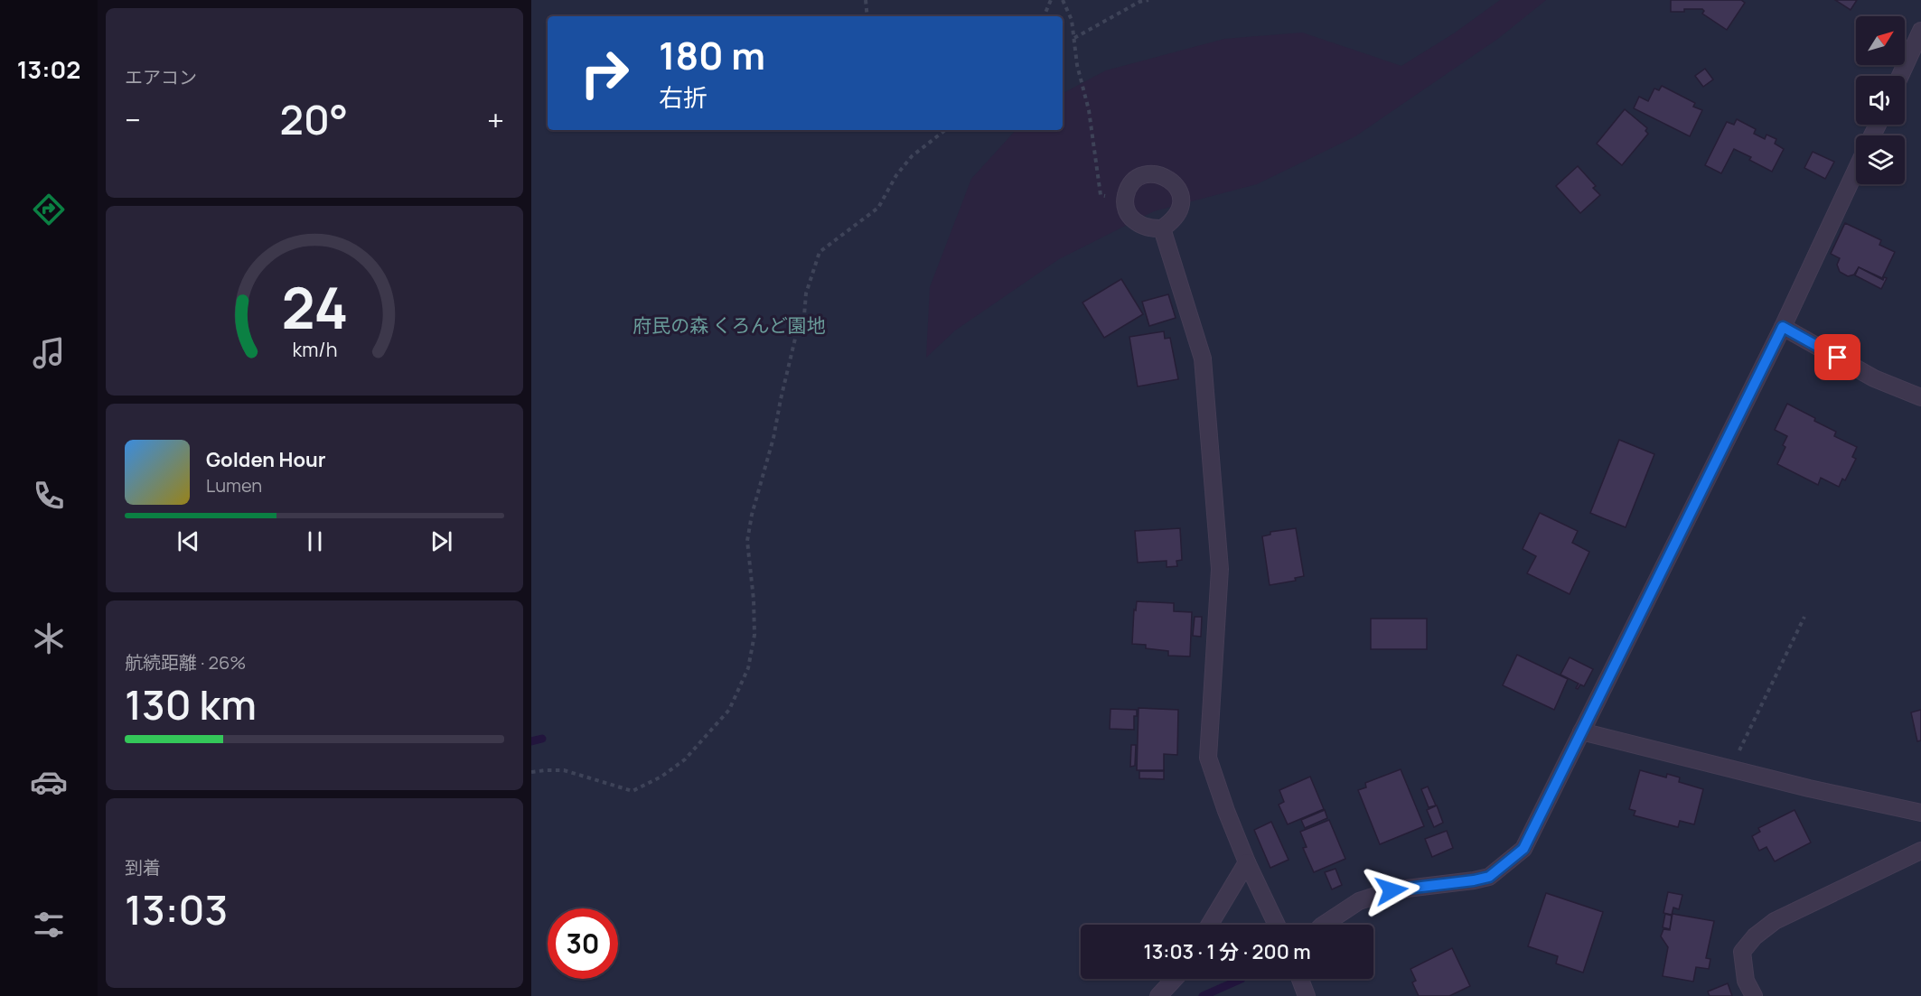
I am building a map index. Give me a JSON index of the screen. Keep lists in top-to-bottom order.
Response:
{
  "parks": ["府民の森 くろんど園地"],
  "north": "top right",
  "page": {
    "tabs": "13:02",
    "tile": [
      "エアコン",
      ["航続距離 · 26%", "130 km"],
      ["到着", "13:03"]
    ],
    "turn": ["180 m", "右折"],
    "heat": ["−", "20°", "+"],
    "song": ["Golden Hour", "Lumen"],
    "limit": "30",
    "trip": "13:03 · 1 分 · 200 m",
    "gauge": ["24", "km/h"]
  }
}
